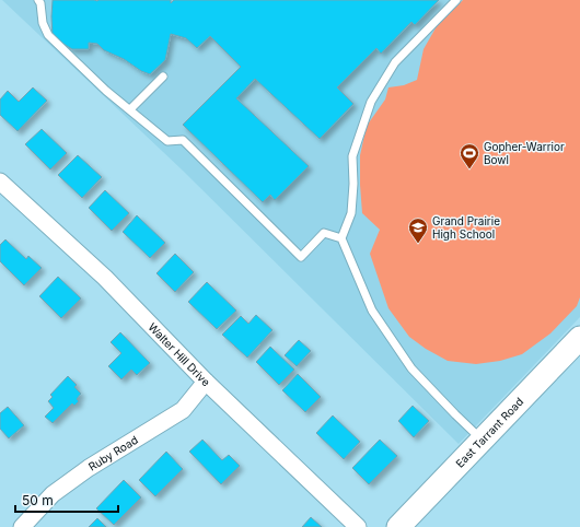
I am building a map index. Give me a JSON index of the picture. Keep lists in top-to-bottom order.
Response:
{
  "streets": {
    "street": ["Walter Hill Drive", "East Tarrant Road", "Ruby Road"]
  },
  "crossings": [
    ["Walter Hill Drive", "Ruby Road"]
  ],
  "places": {
    "sports": ["Gopher-Warrior Bowl"],
    "school or university": ["Grand Prairie High School"]
  },
  "scale_bar": "50 m"
}
